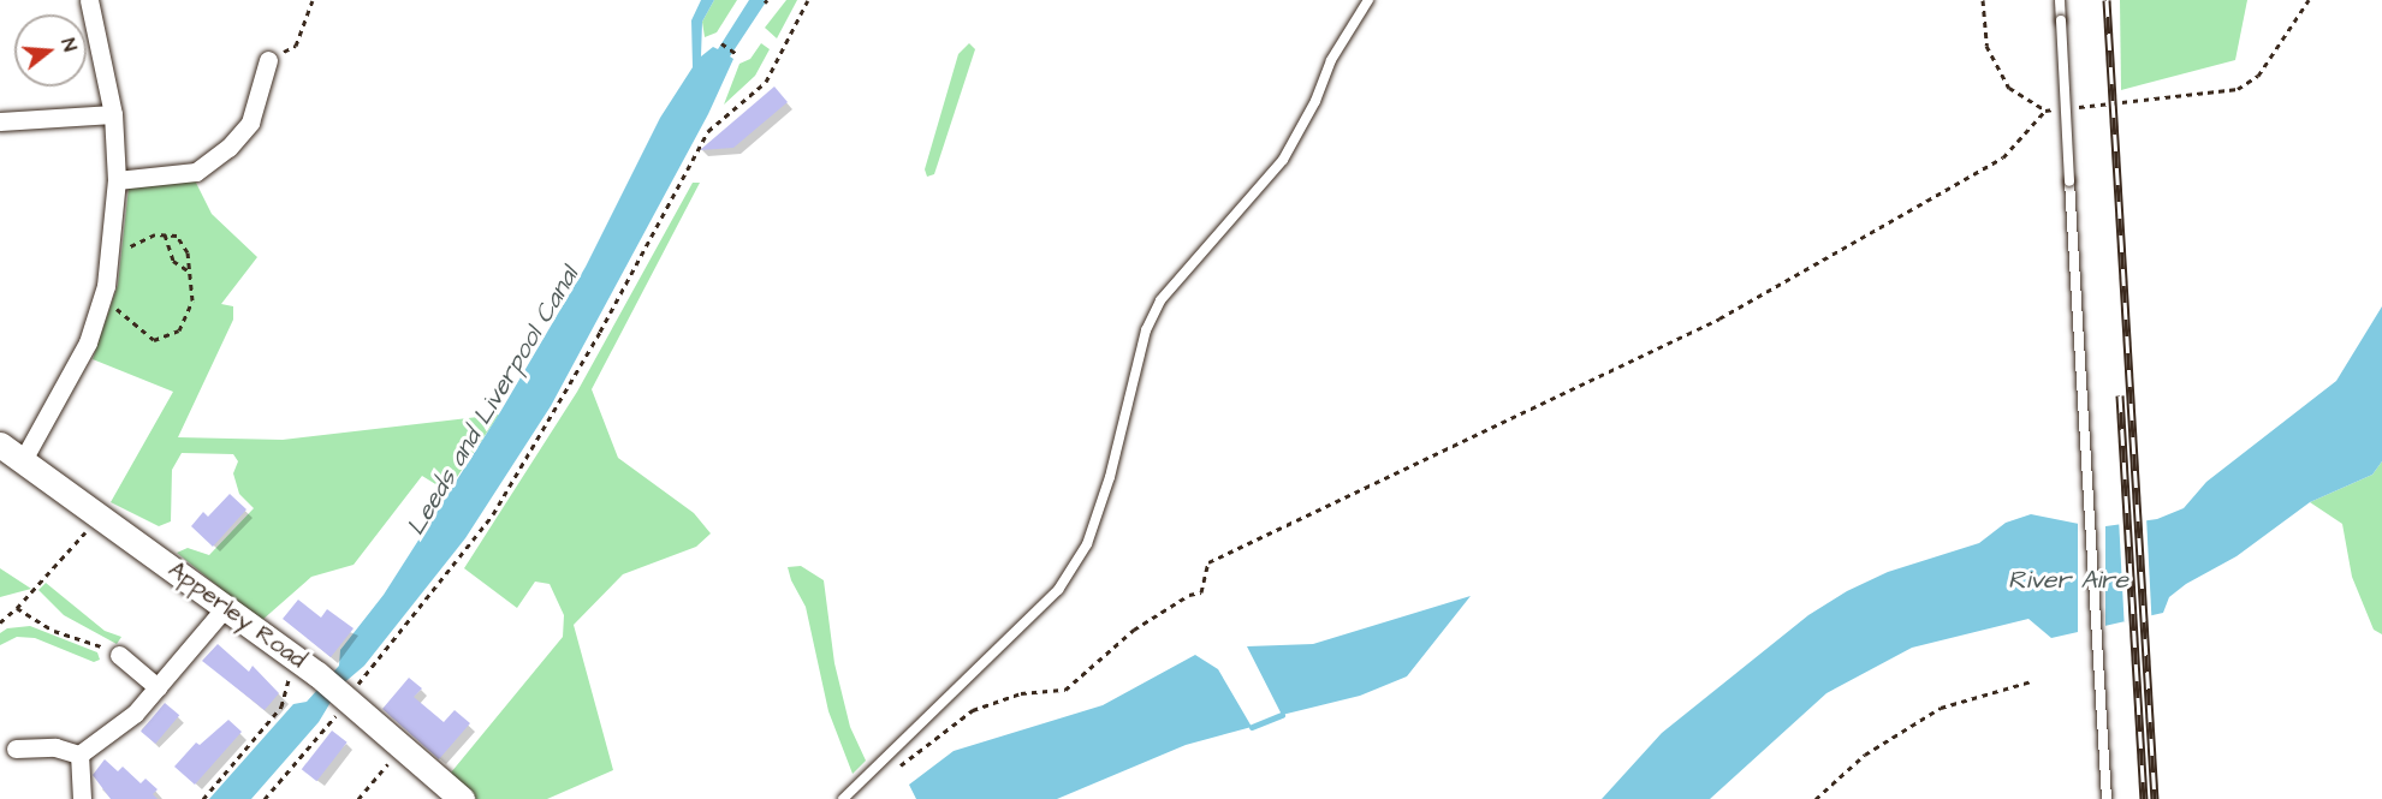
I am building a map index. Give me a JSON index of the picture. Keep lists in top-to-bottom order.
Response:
{
  "streets": {
    "street": ["Apperley Road"]
  },
  "water": ["Leeds and Liverpool Canal", "River Aire"],
  "north": "right"
}
